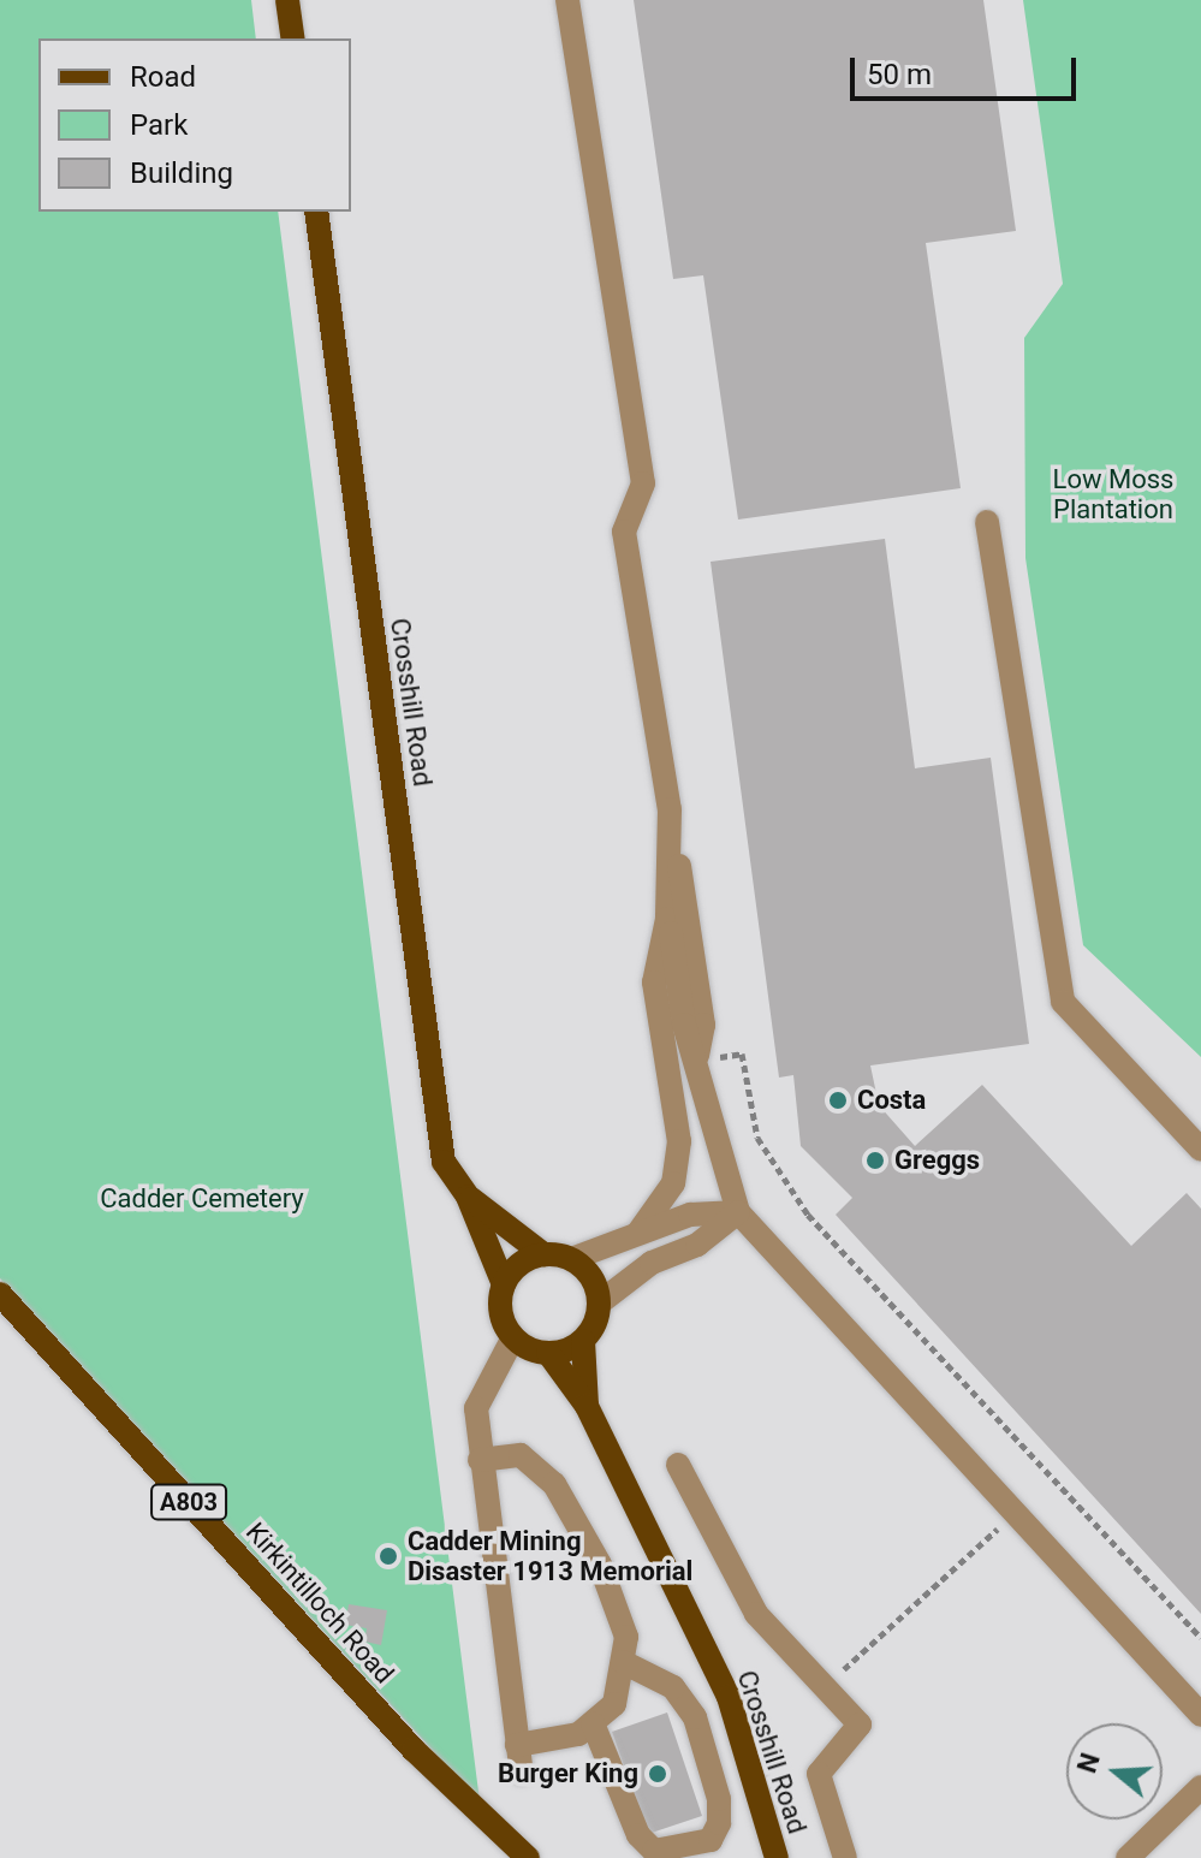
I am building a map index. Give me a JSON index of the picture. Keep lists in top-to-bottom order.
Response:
{
  "streets": {
    "main road": ["Crosshill Road", "A803", "Kirkintilloch Road"]
  },
  "parks": ["Low Moss Plantation", "Cadder Cemetery"],
  "places": [
    "Costa",
    "Greggs",
    "Cadder Mining Disaster 1913 Memorial",
    "Burger King"
  ],
  "legend": ["Road", "Park", "Building"],
  "scale_bar": "50 m",
  "north": "left"
}
